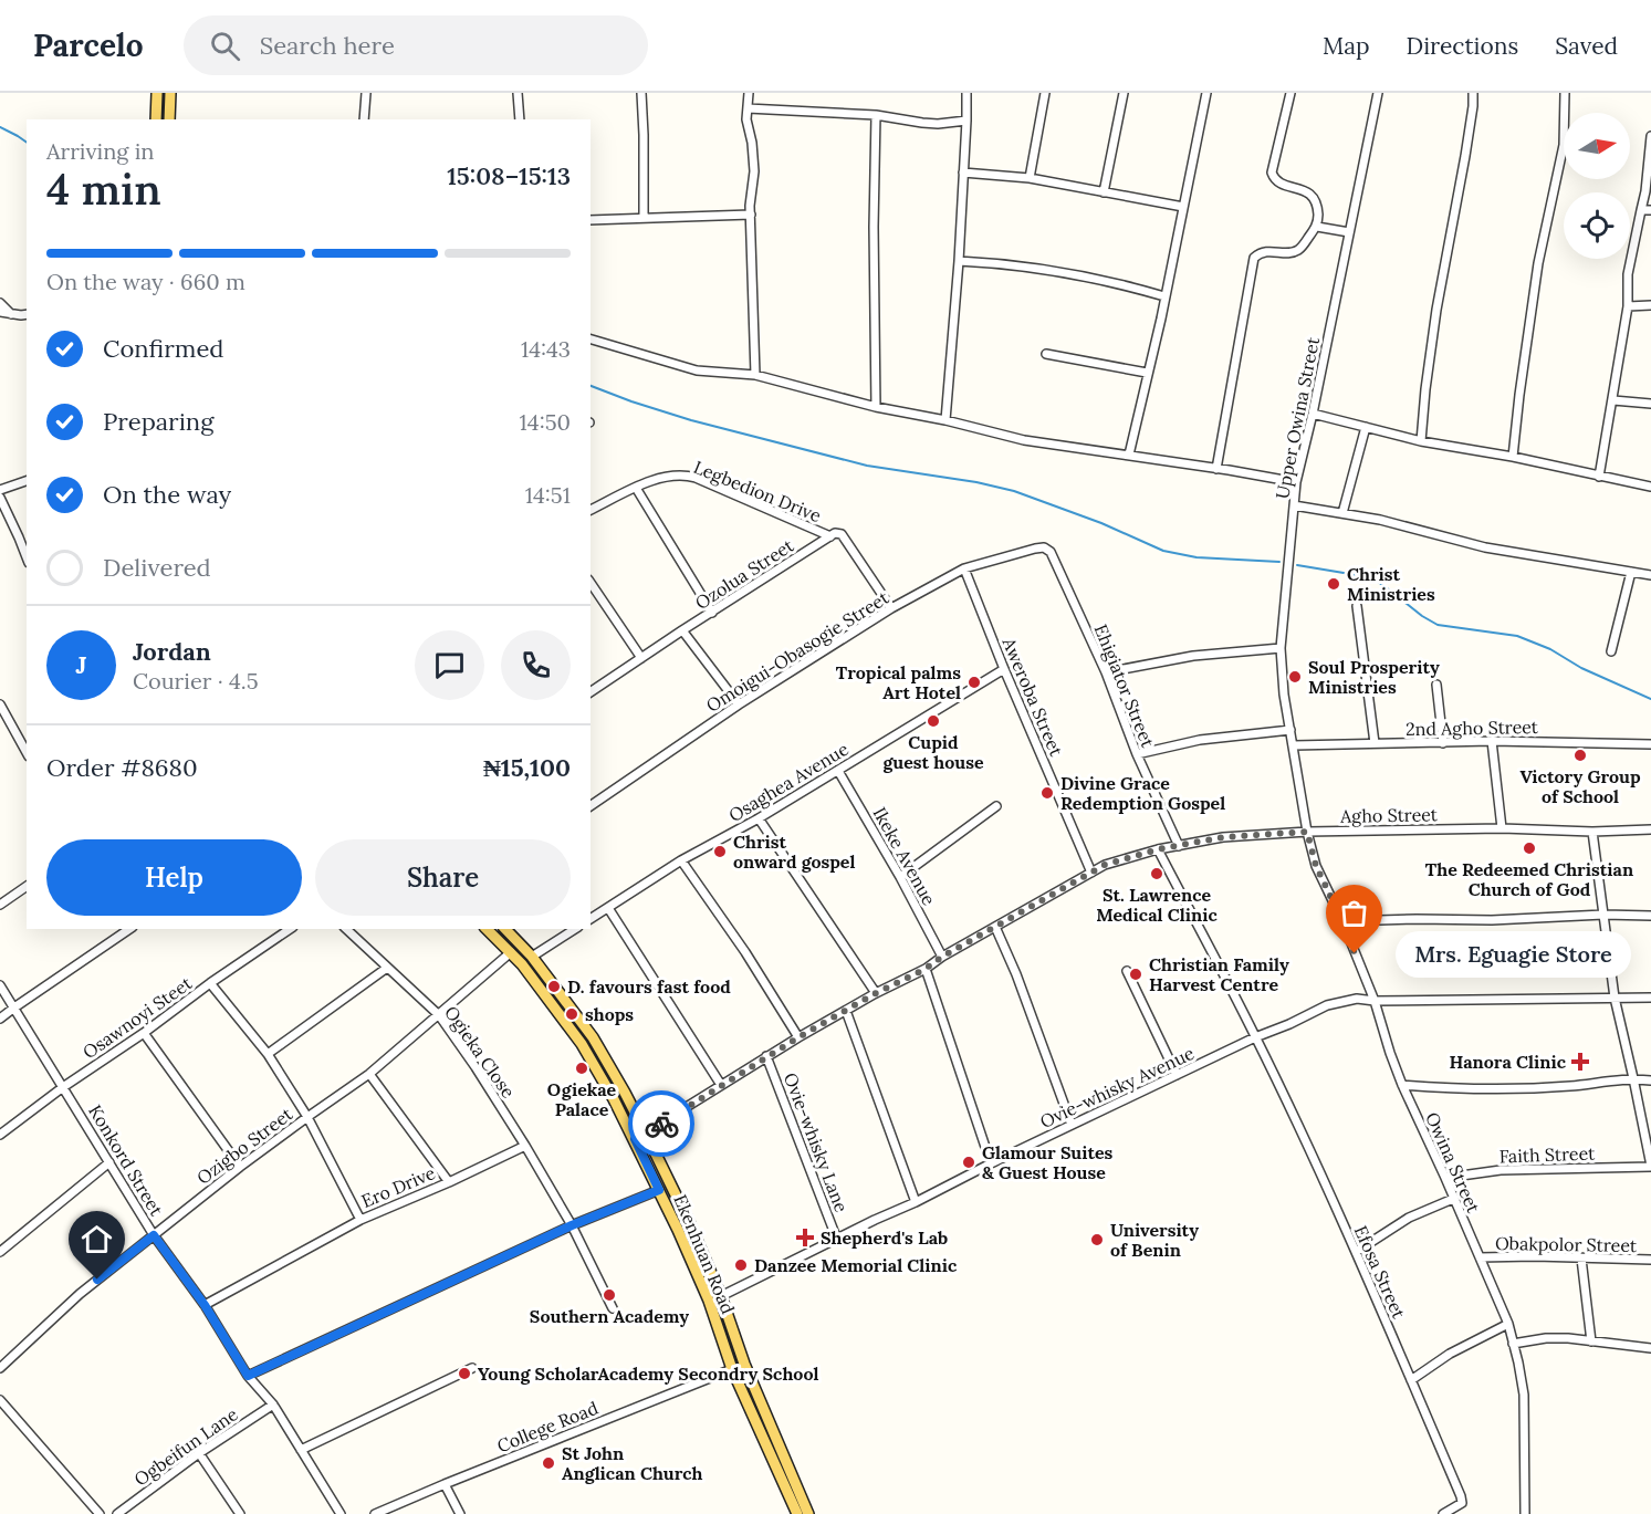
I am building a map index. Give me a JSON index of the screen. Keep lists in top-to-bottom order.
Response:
{
  "streets": {
    "main road": ["Ekenhuan Road"],
    "street": [
      "Upper Owina Street",
      "Legbedion Drive",
      "Ozolua Street",
      "Omoigui-Obasogie Street",
      "Ehigiator Street",
      "Aweroba Street",
      "2nd Agho Street",
      "Osaghea Avenue",
      "Agho Street",
      "Ikeke Avenue",
      "Osawnoyi Steet",
      "Ogieka Close",
      "Ovie-whisky Avenue",
      "Ovie-whisky Lane",
      "Ozigbo Street",
      "Faith Street",
      "Konkord Street",
      "Owina Street",
      "Ero Drive",
      "Obakpolor Street",
      "Efosa Street",
      "College Road",
      "Ogbeifun Lane"
    ]
  },
  "crossings": [
    ["Upper Owina Street", "2nd Agho Street"],
    ["Upper Owina Street", "Agho Street"],
    ["Upper Owina Street", "Owina Street"],
    ["Legbedion Drive", "Ozolua Street"],
    ["Omoigui-Obasogie Street", "Ehigiator Street"],
    ["Omoigui-Obasogie Street", "Aweroba Street"],
    ["Ehigiator Street", "Agho Street"],
    ["Aweroba Street", "Osaghea Avenue"],
    ["Aweroba Street", "Agho Street"],
    ["Osaghea Avenue", "Ikeke Avenue"],
    ["Agho Street", "Ikeke Avenue"],
    ["Agho Street", "Ovie-whisky Lane"],
    ["Agho Street", "Owina Street"],
    ["Agho Street", "Ekenhuan Road"],
    ["Agho Street", "Efosa Street"],
    ["Osawnoyi Steet", "Konkord Street"],
    ["Ogieka Close", "Ozigbo Street"],
    ["Ogieka Close", "Ero Drive"],
    ["Ovie-whisky Avenue", "Ovie-whisky Lane"],
    ["Ovie-whisky Avenue", "Owina Street"],
    ["Ovie-whisky Avenue", "Ekenhuan Road"],
    ["Ovie-whisky Avenue", "Efosa Street"],
    ["Ozigbo Street", "Konkord Street"],
    ["Ozigbo Street", "Ekenhuan Road"],
    ["Faith Street", "Owina Street"],
    ["Konkord Street", "Ero Drive"],
    ["Konkord Street", "Ogbeifun Lane"],
    ["Owina Street", "Obakpolor Street"],
    ["Ekenhuan Road", "College Road"]
  ],
  "places": {
    "other": [
      "Christ Ministries",
      "Soul Prosperity Ministries",
      "Tropical palms Art Hotel",
      "Cupid guest house",
      "Victory Group of School",
      "Divine Grace Redemption Gospel",
      "The Redeemed Christian Church of God",
      "Christ onward gospel",
      "St. Lawrence Medical Clinic",
      "Mrs. Eguagie Store",
      "Christian Family Harvest Centre",
      "D. favours fast food",
      "shops",
      "Ogiekae Palace",
      "Glamour Suites & Guest House",
      "University of Benin",
      "Danzee Memorial Clinic",
      "Southern Academy",
      "Young ScholarAcademy Secondry School",
      "St John Anglican Church"
    ],
    "health": ["Hanora Clinic", "Shepherd's Lab"]
  },
  "north": "right",
  "page": {
    "header": "Parcelo",
    "search": "Search here",
    "nav": ["Map", "Directions", "Saved"],
    "heading": ["4 min", "Arriving in", "15:08–15:13"],
    "panel": [
      "Jordan",
      "Courier · 4.5",
      "Order #8680",
      "₦15,100"
    ],
    "bar": "On the way · 660 m",
    "list": [
      ["Confirmed", "14:43"],
      ["Preparing", "14:50"],
      ["On the way", "14:51"],
      "Delivered"
    ],
    "round": "J",
    "buttons": ["Help", "Share"],
    "bubble": "Mrs. Eguagie Store"
  }
}
